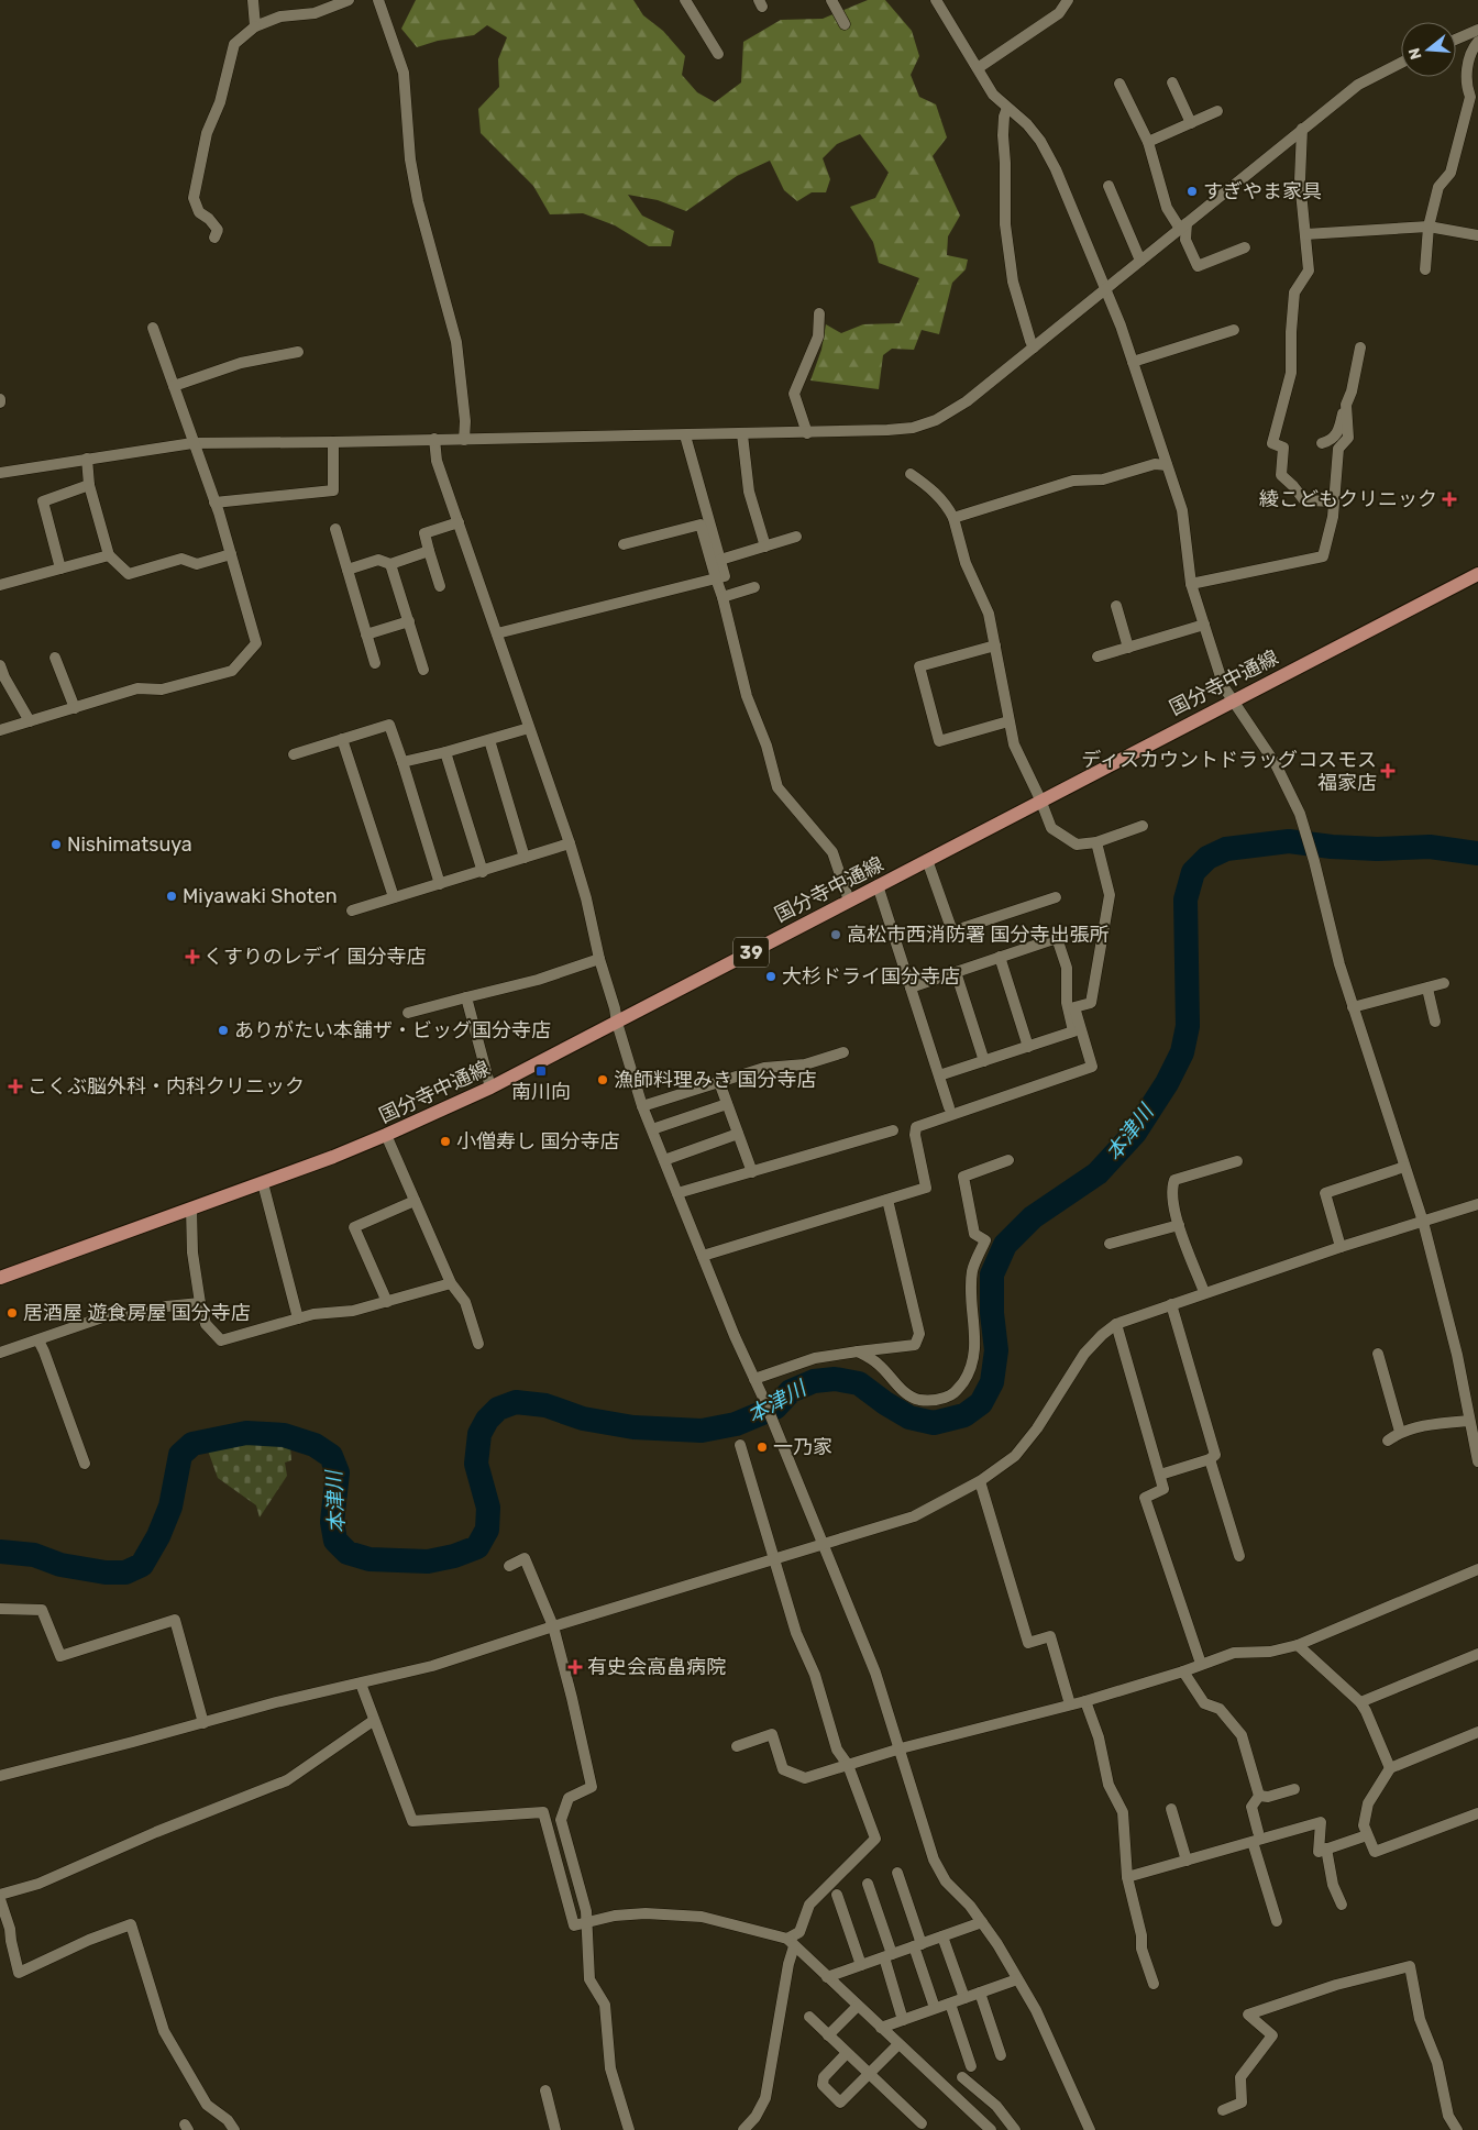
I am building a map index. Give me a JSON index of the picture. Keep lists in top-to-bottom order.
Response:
{
  "streets": {
    "main road": ["国分寺中通線", "39"]
  },
  "water": ["本津川"],
  "places": {
    "other": [
      "すぎやま家具",
      "Nishimatsuya",
      "Miyawaki Shoten",
      "高松市西消防署 国分寺出張所",
      "大杉ドライ国分寺店",
      "ありがたい本舗ザ・ビッグ国分寺店",
      "漁師料理みき 国分寺店",
      "小僧寿し 国分寺店",
      "居酒屋 遊食房屋 国分寺店",
      "一乃家"
    ],
    "health": [
      "綾こどもクリニック",
      "ディスカウントドラッグコスモス 福家店",
      "くすりのレデイ 国分寺店",
      "こくぶ脳外科・内科クリニック",
      "有史会高畠病院"
    ],
    "transit": ["南川向"]
  },
  "north": "left"
}
